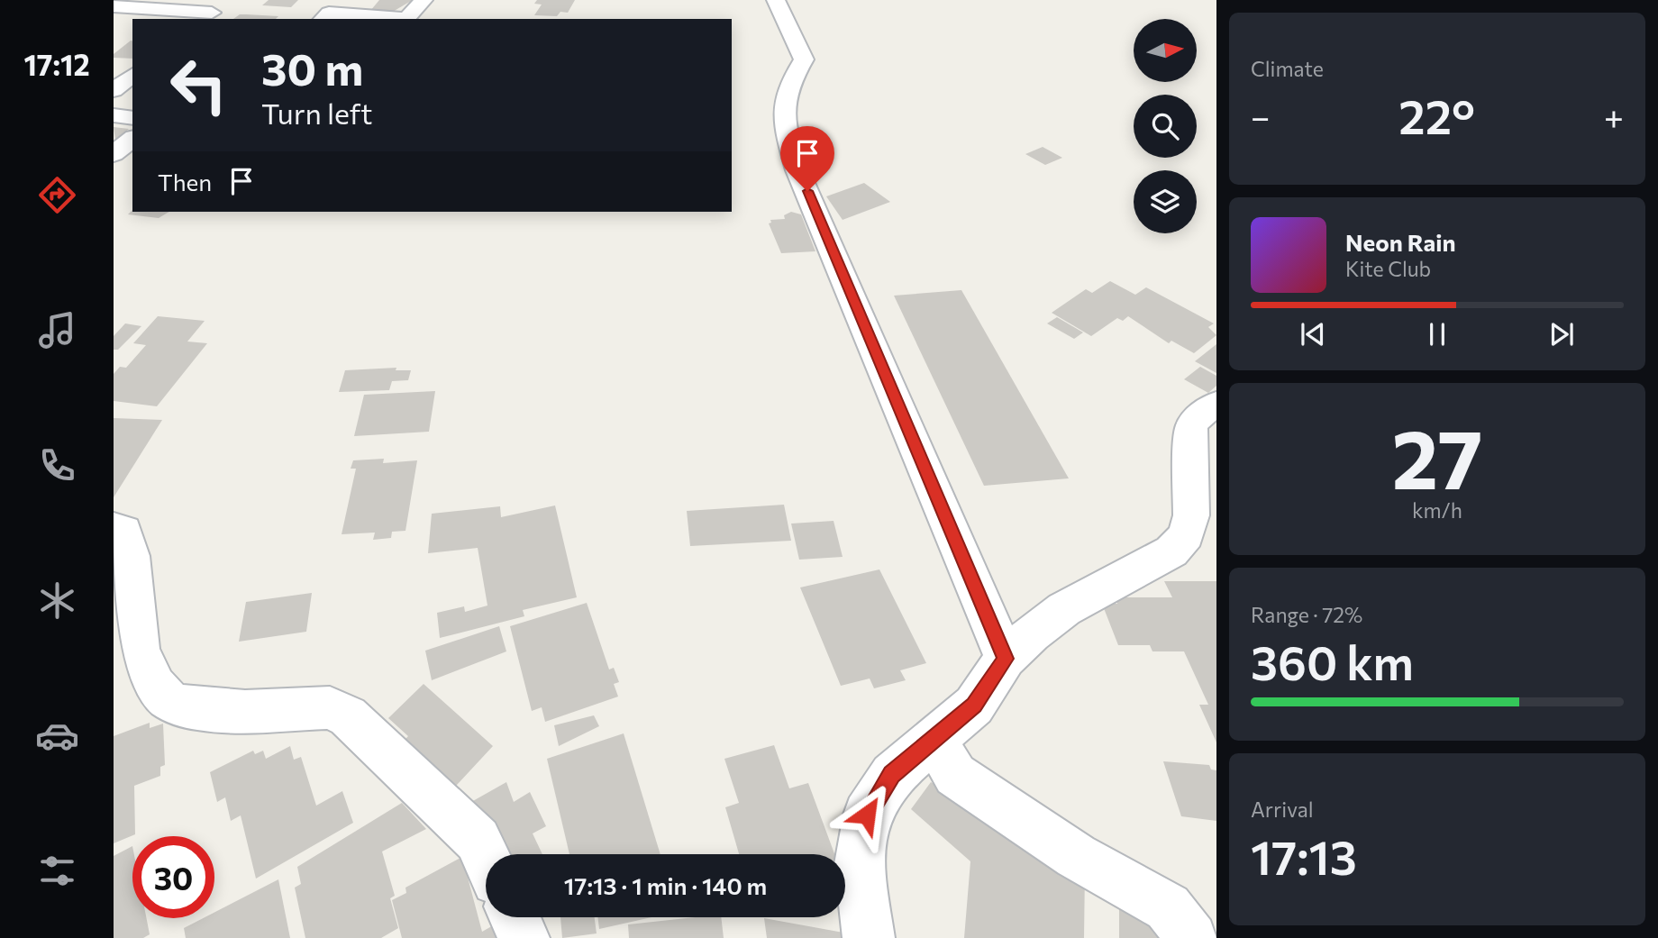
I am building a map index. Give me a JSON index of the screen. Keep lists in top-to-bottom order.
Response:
{
  "north": "right",
  "page": {
    "tabs": "17:12",
    "tile": [
      "Climate",
      ["27", "km/h"],
      ["Range · 72%", "360 km"],
      ["Arrival", "17:13"]
    ],
    "turn": ["30 m", "Turn left"],
    "heat": ["−", "22°", "+"],
    "then": "Then",
    "song": ["Neon Rain", "Kite Club"],
    "limit": "30",
    "trip": "17:13 · 1 min · 140 m"
  }
}
